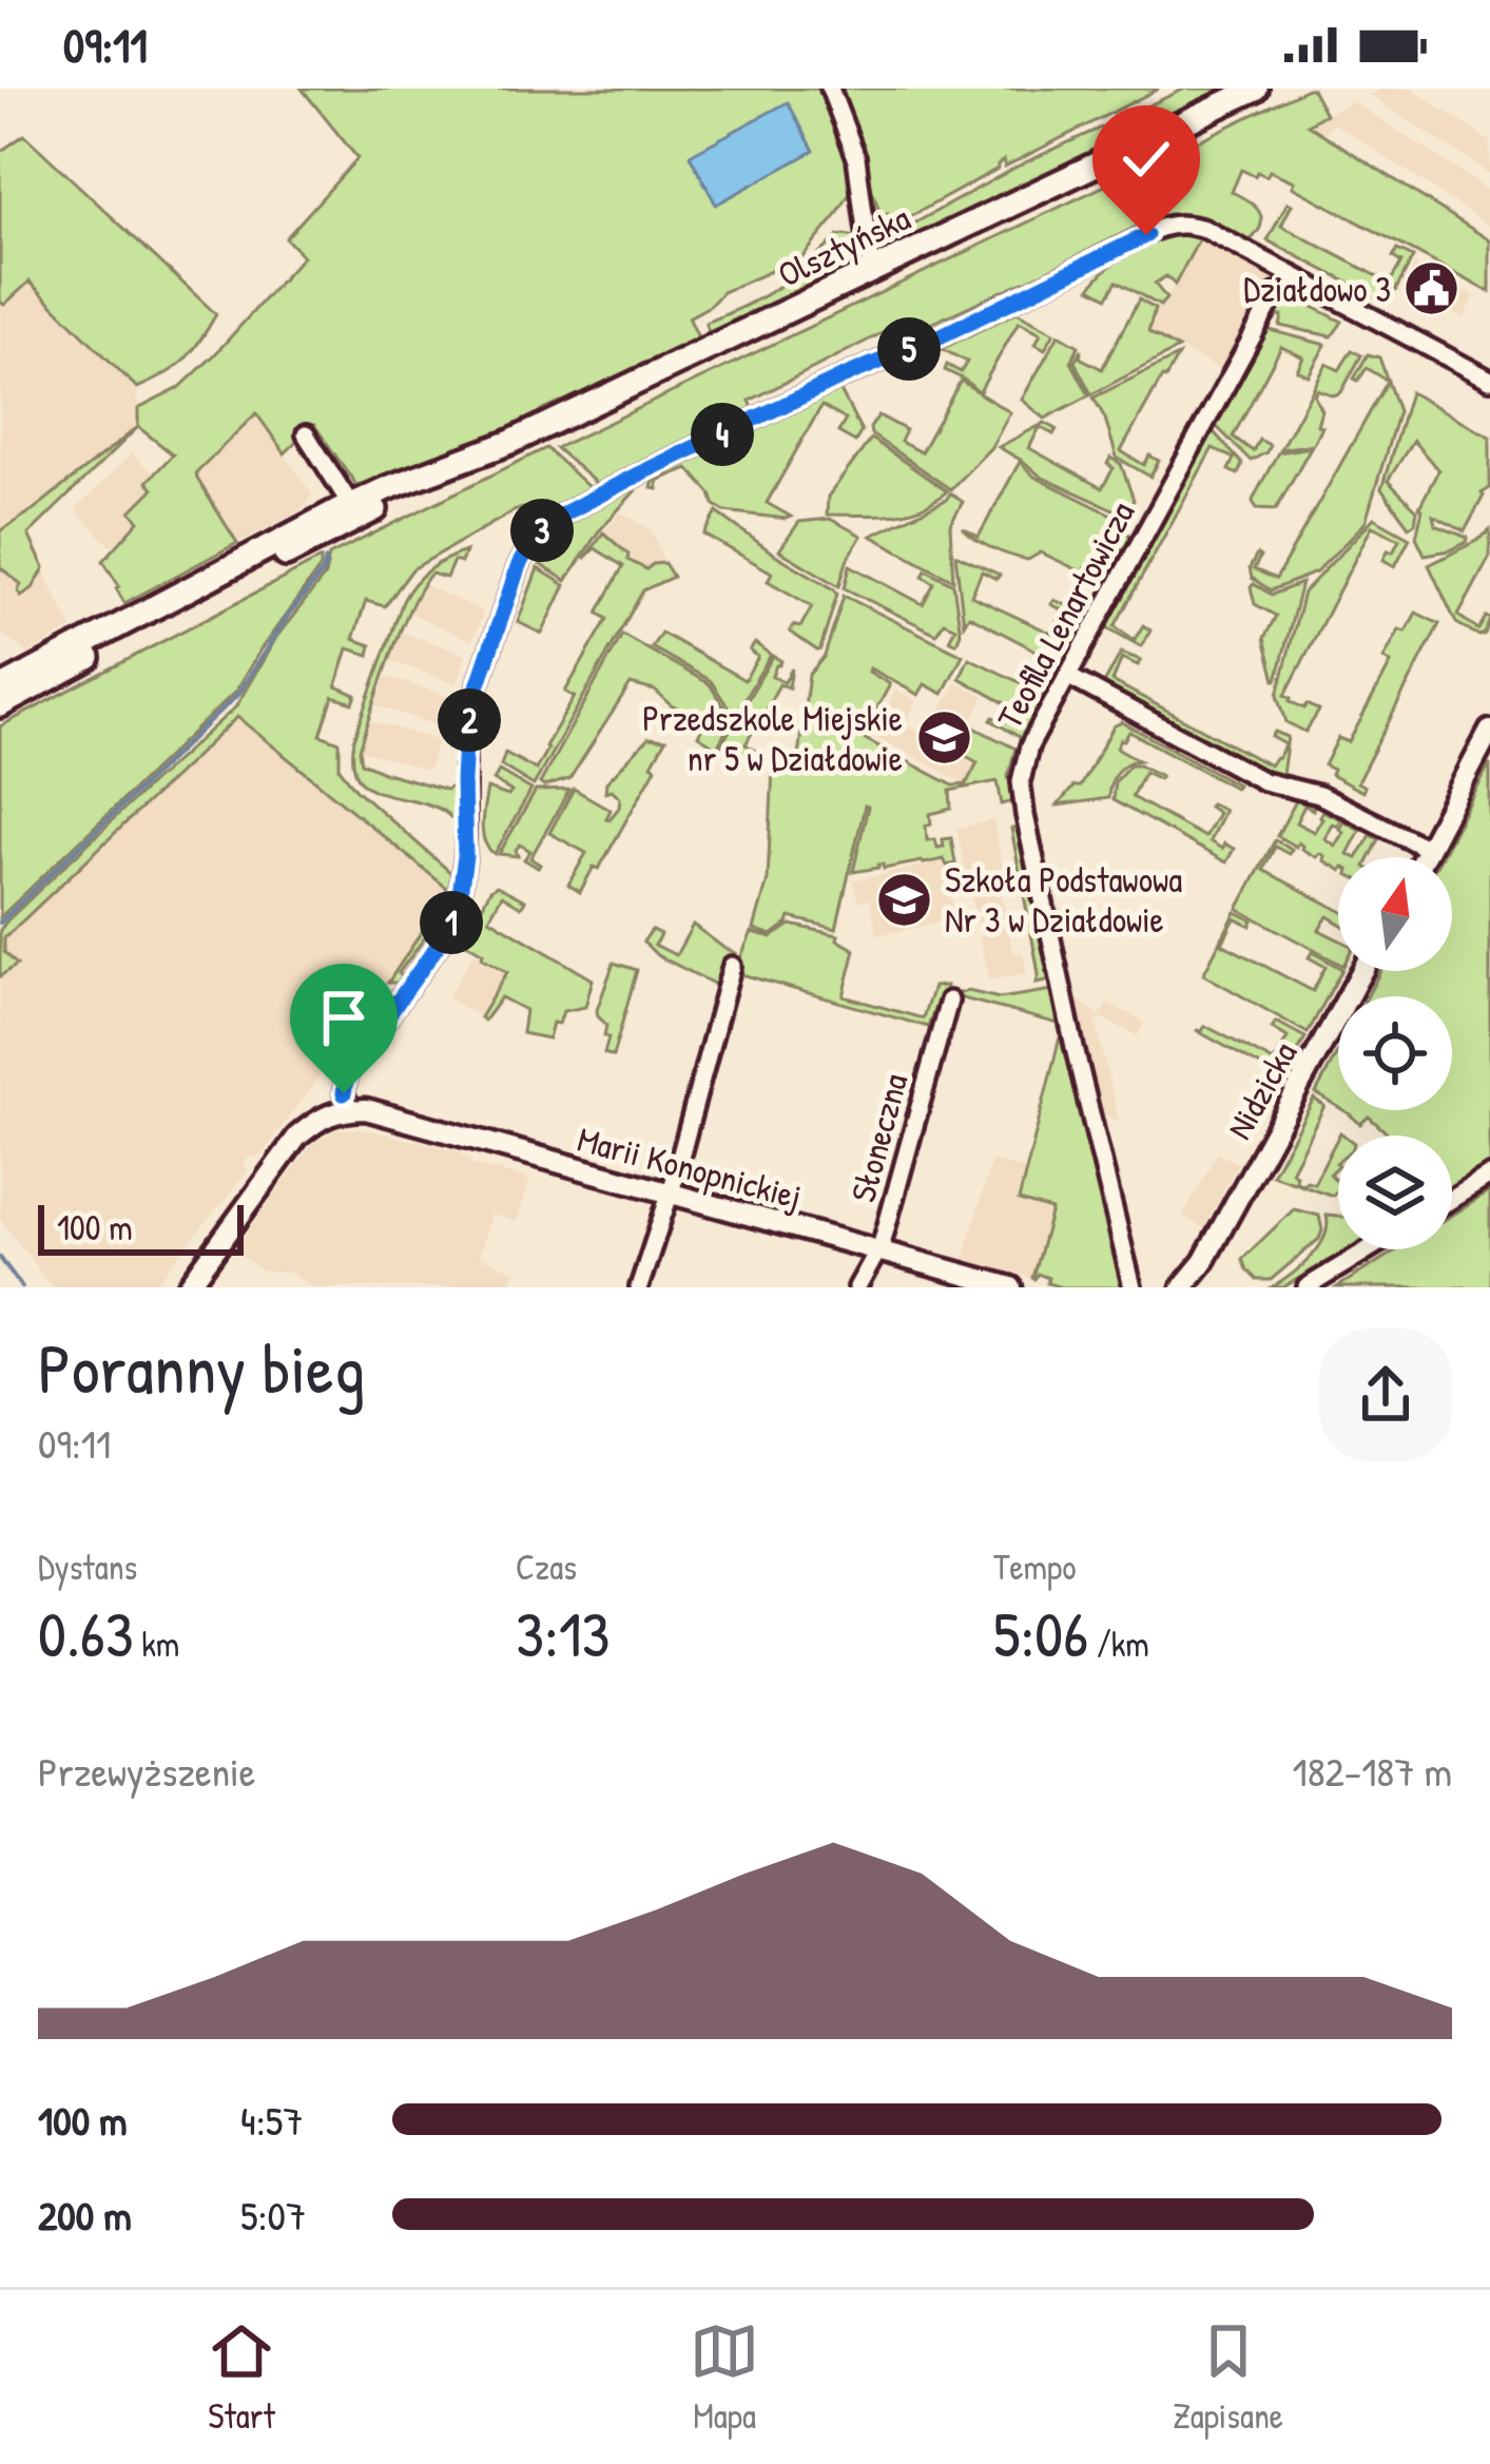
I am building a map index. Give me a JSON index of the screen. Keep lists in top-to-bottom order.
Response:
{
  "streets": {
    "main road": ["Olsztyńska"],
    "street": [
      "Teofila Lenartowicza",
      "Nidzicka",
      "Słoneczna",
      "Marii Konopnickiej"
    ]
  },
  "crossings": [
    ["Słoneczna", "Marii Konopnickiej"]
  ],
  "places": {
    "public building": ["Działdowo 3"],
    "school or university": ["Przedszkole Miejskie nr 5 w Działdowie", "Szkoła Podstawowa Nr 3 w Działdowie"]
  },
  "scale_bar": "100 m",
  "north": "top",
  "page": {
    "status": "09:11",
    "pins": [
      "5",
      "4",
      "3",
      "2",
      "1"
    ],
    "scale": "100 m",
    "heading": ["Poranny bieg", "09:11"],
    "stats": [
      ["Dystans", "0.63 km"],
      ["Czas", "3:13"],
      ["Tempo", "5:06 /km"]
    ],
    "chart": ["Przewyższenie", "182–187 m"],
    "list": [
      {
        "name": "100 m",
        "note": "4:57"
      },
      {
        "name": "200 m",
        "note": "5:07"
      }
    ],
    "tabs": ["Start", "Mapa", "Zapisane"]
  }
}
